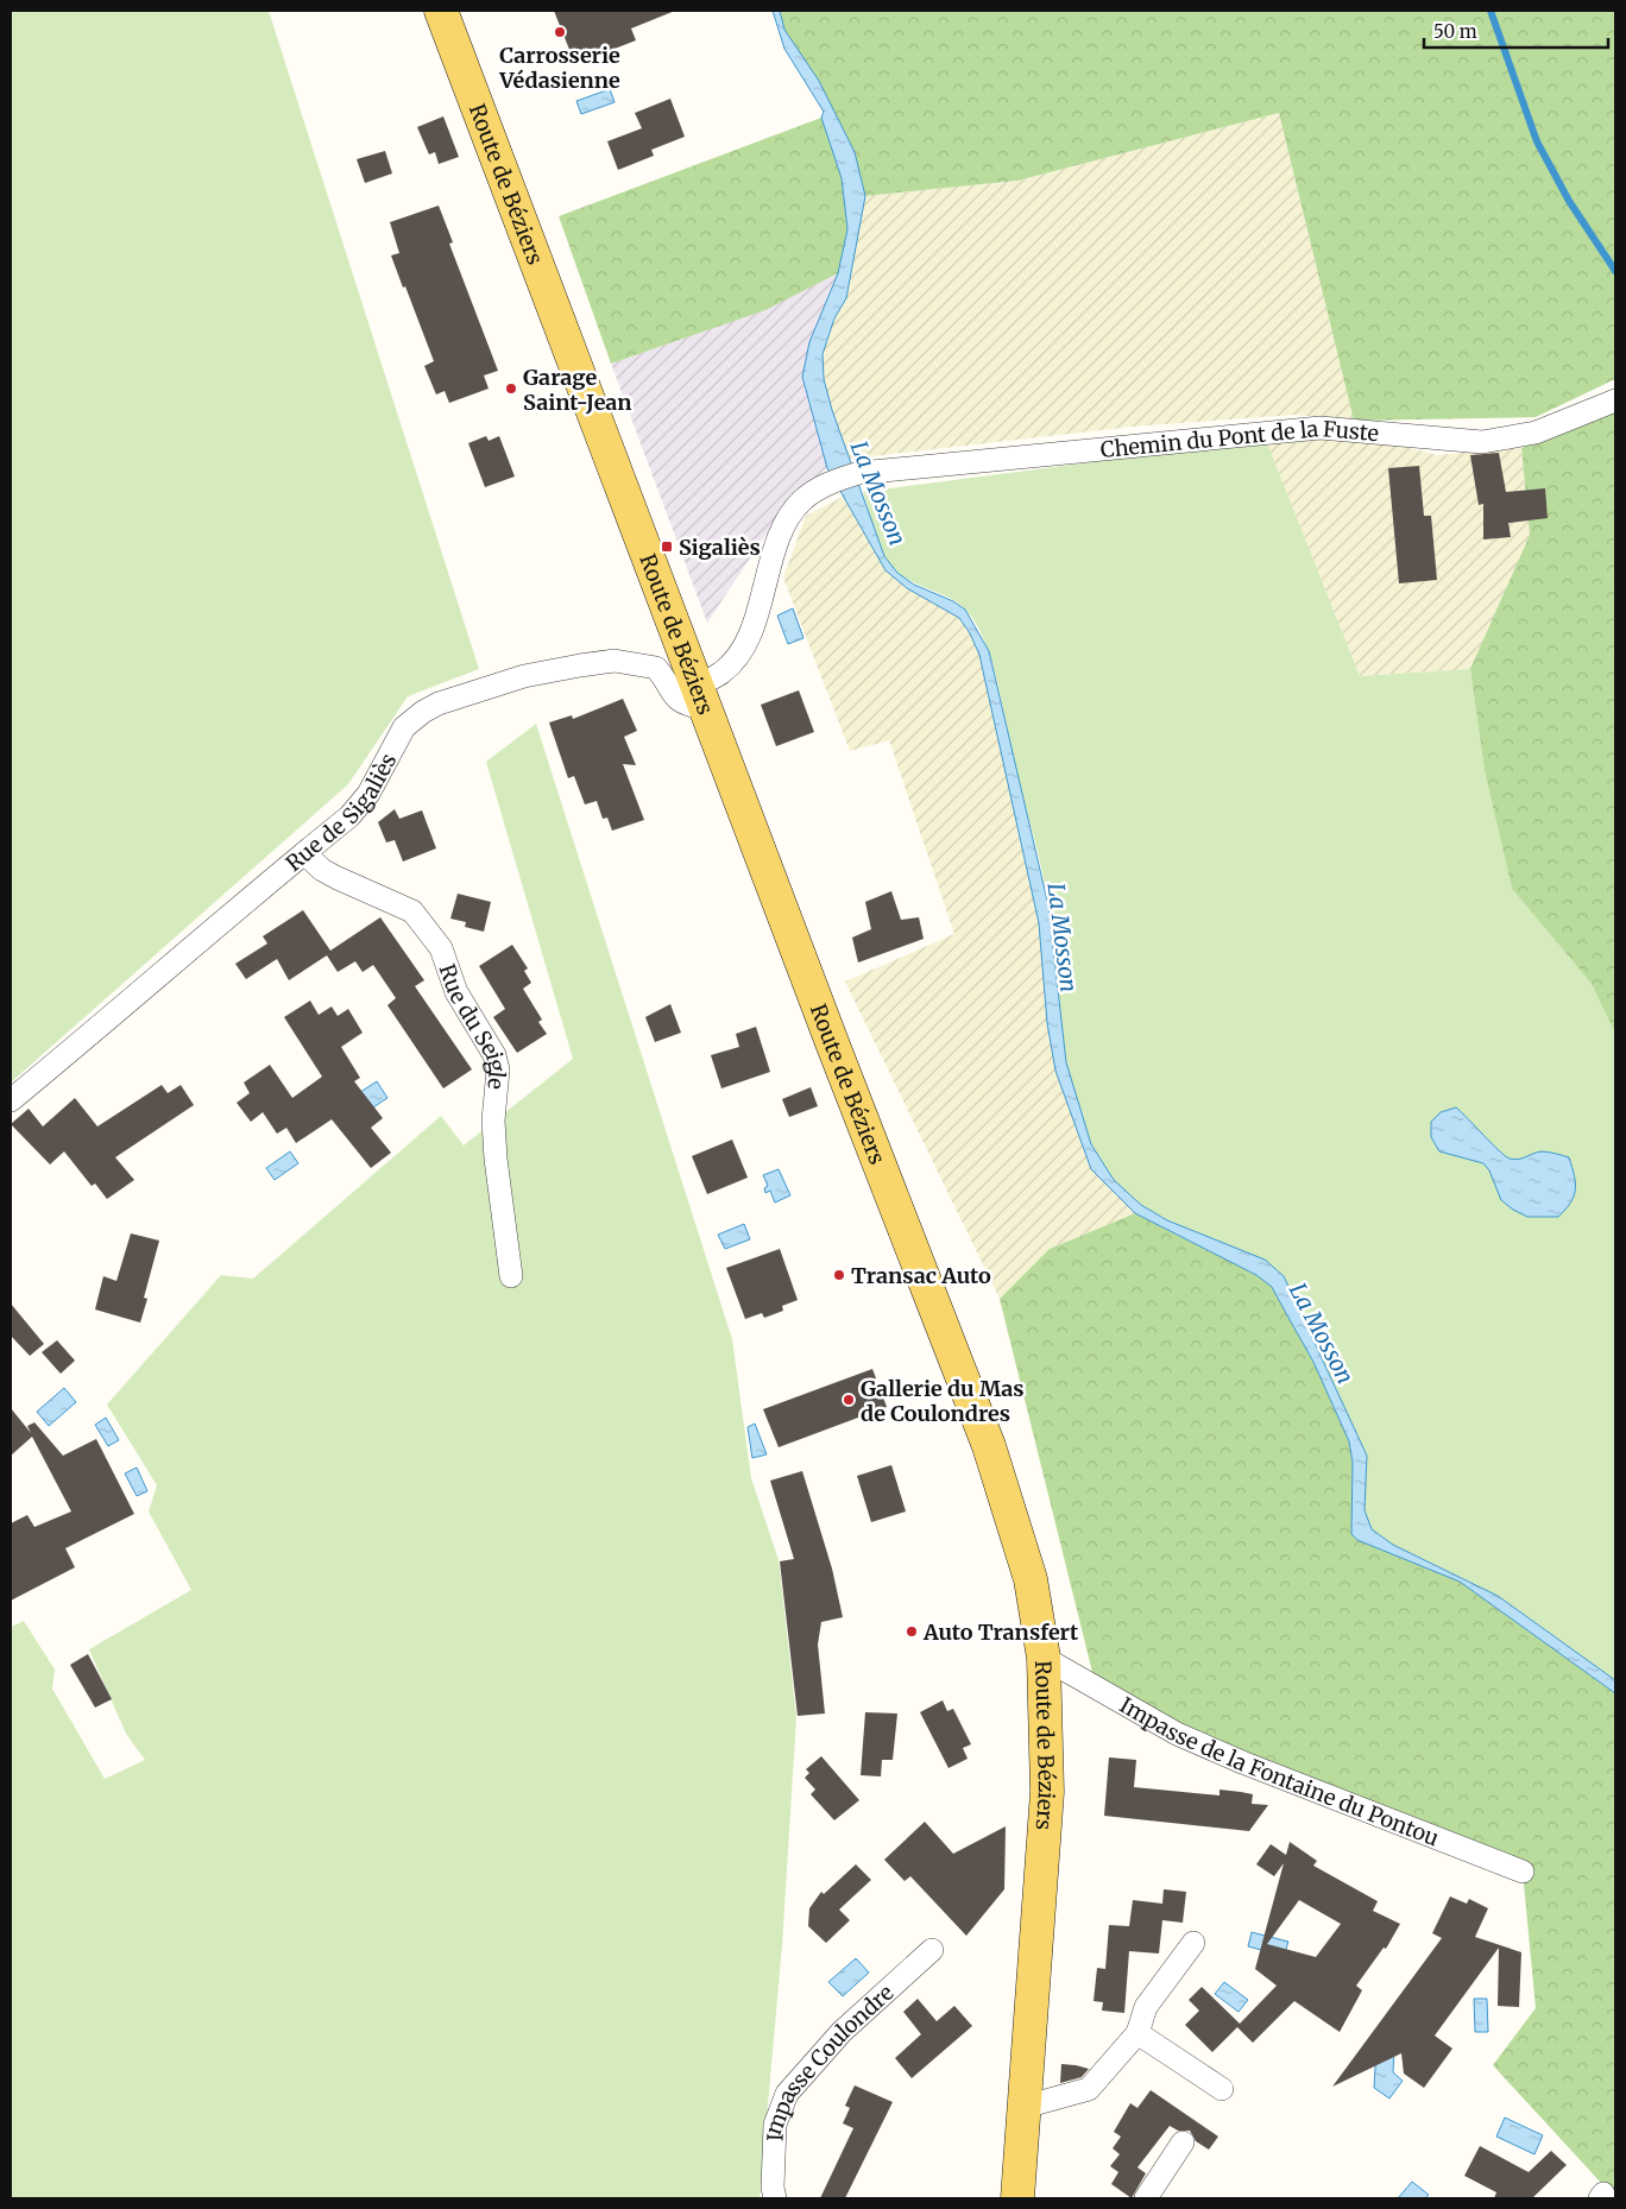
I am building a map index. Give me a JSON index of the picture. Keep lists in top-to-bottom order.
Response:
{
  "streets": {
    "main road": ["Route de Béziers"],
    "street": [
      "Chemin du Pont de la Fuste",
      "Rue de Sigaliès",
      "Rue du Seigle",
      "Impasse de la Fontaine du Pontou",
      "Impasse Coulondre"
    ]
  },
  "crossings": [
    ["Route de Béziers", "Chemin du Pont de la Fuste"],
    ["Route de Béziers", "Rue de Sigaliès"],
    ["Route de Béziers", "Impasse de la Fontaine du Pontou"],
    ["Chemin du Pont de la Fuste", "Rue de Sigaliès"],
    ["Rue de Sigaliès", "Rue du Seigle"]
  ],
  "water": ["La Mosson"],
  "places": {
    "other": [
      "Carrosserie Védasienne",
      "Garage Saint-Jean",
      "Transac Auto",
      "Gallerie du Mas de Coulondres",
      "Auto Transfert"
    ],
    "transit": ["Sigaliès"]
  },
  "scale_bar": "50 m"
}
